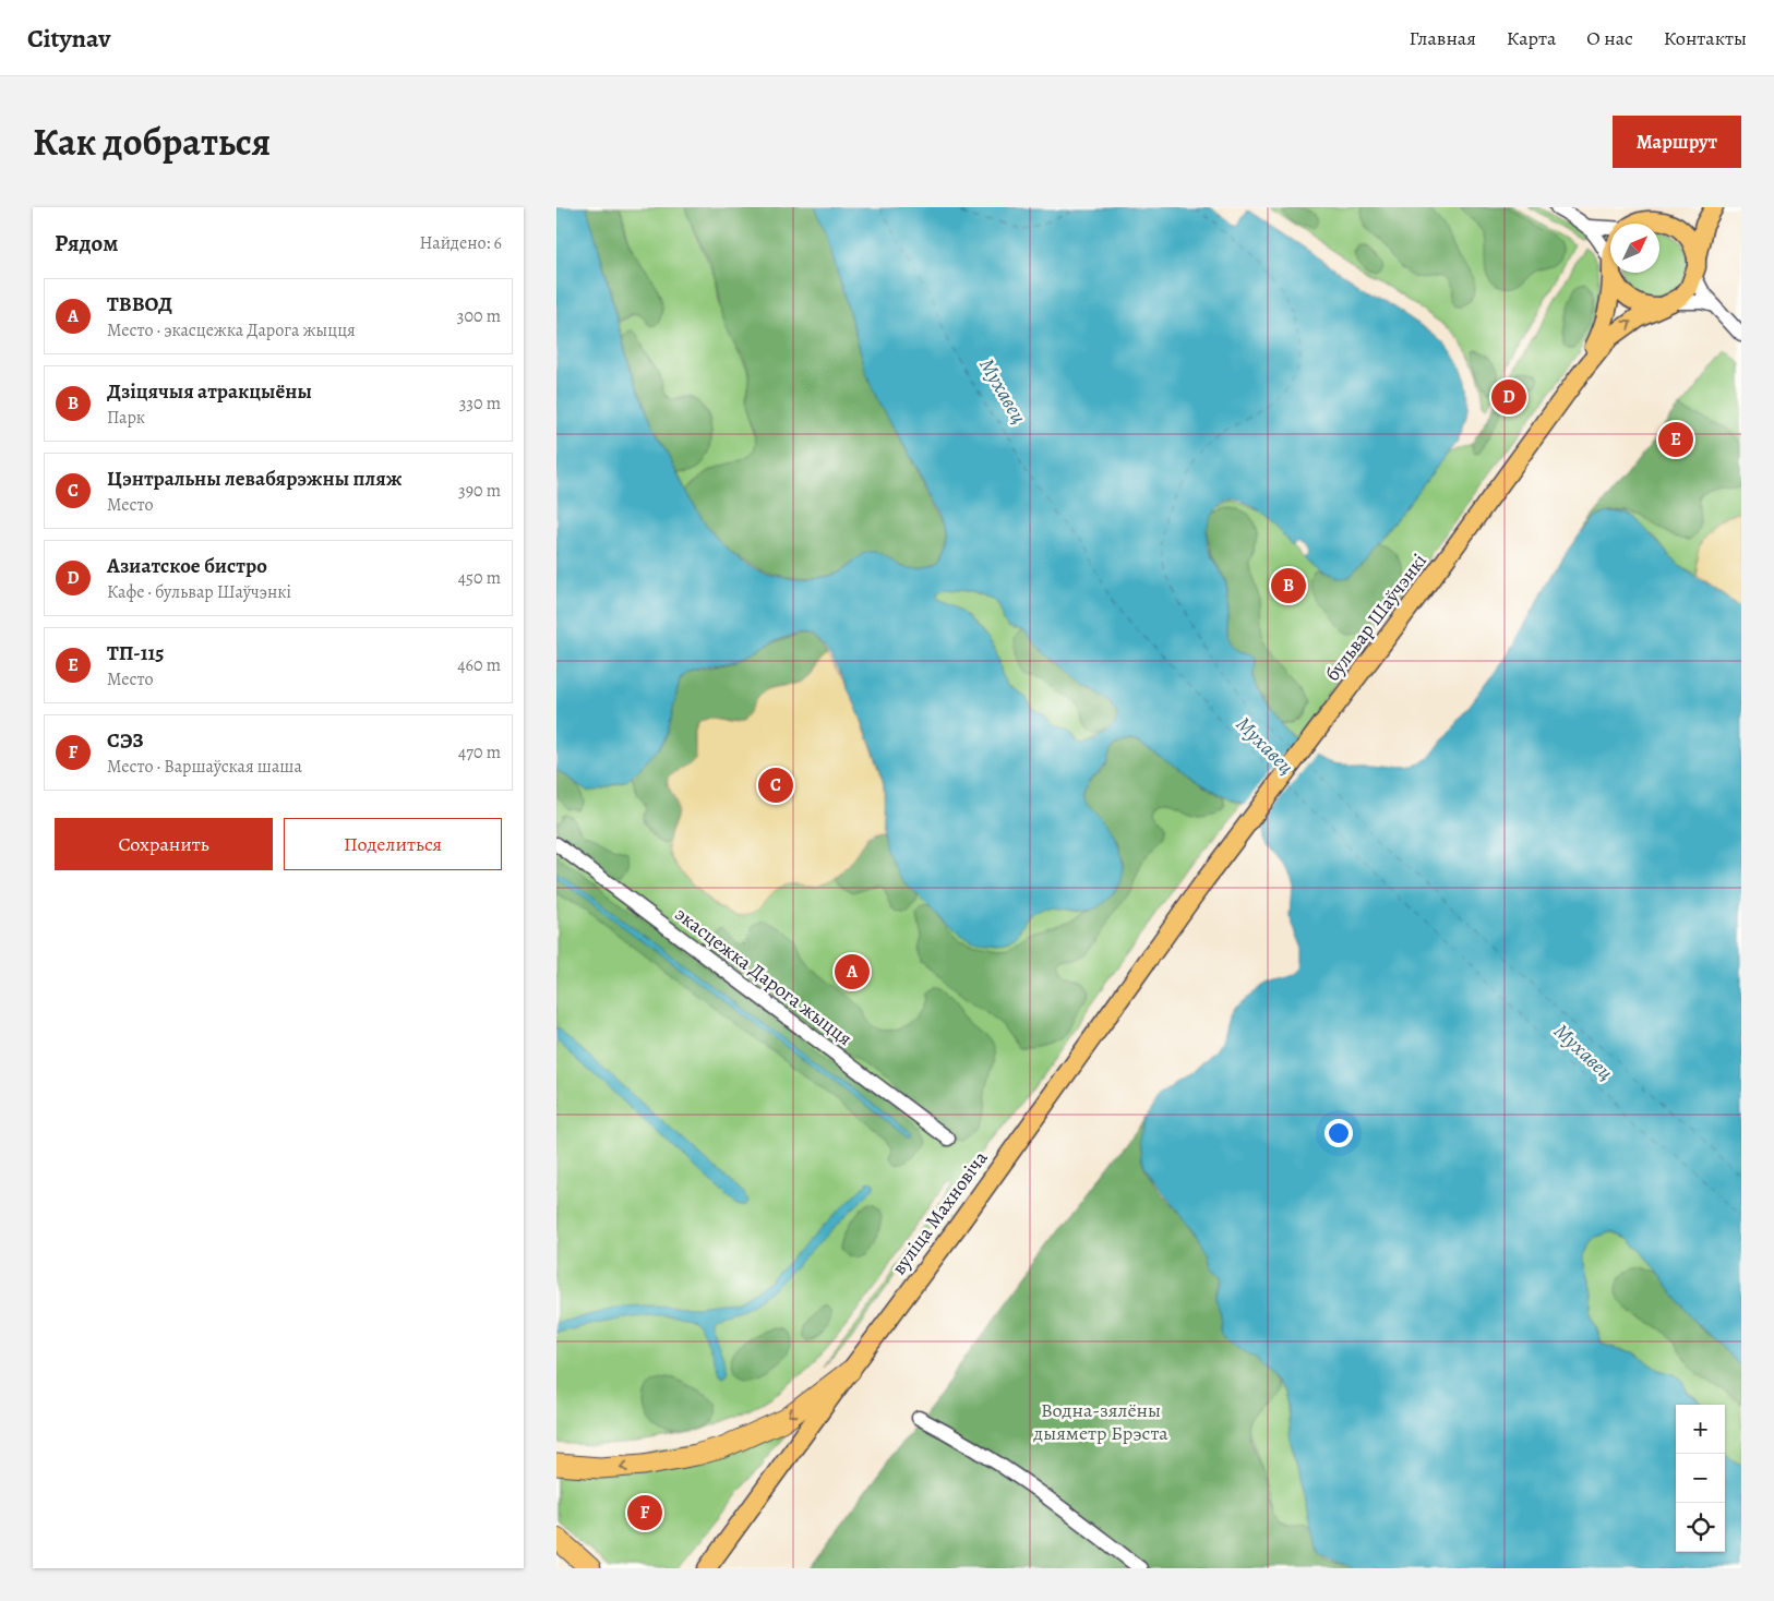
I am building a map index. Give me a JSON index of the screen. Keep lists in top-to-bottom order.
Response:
{
  "streets": {
    "main road": ["бульвар Шаўчэнкі", "вуліца Махновіча"],
    "street": ["экасцежка Дарога жыцця"]
  },
  "crossings": [
    ["бульвар Шаўчэнкі", "вуліца Махновіча"]
  ],
  "water": ["Мухавец"],
  "parks": ["Водна-зялёны дыяметр Брэста"],
  "north": "top right",
  "page": {
    "header": "Citynav",
    "nav": [
      "Главная",
      "Карта",
      "О нас",
      "Контакты"
    ],
    "title": "Как добраться",
    "buttons": [
      "Маршрут",
      ["Сохранить", "Поделиться"]
    ],
    "heading": ["Рядом", "Найдено: 6"],
    "list": [
      {
        "mark": "A",
        "name": "ТВВОД",
        "note": "Место · экасцежка Дарога жыцця",
        "value": "300 m"
      },
      {
        "mark": "B",
        "name": "Дзіцячыя атракцыёны",
        "note": "Парк",
        "value": "330 m"
      },
      {
        "mark": "C",
        "name": "Цэнтральны левабярэжны пляж",
        "note": "Место",
        "value": "390 m"
      },
      {
        "mark": "D",
        "name": "Азиатское бистро",
        "note": "Кафе · бульвар Шаўчэнкі",
        "value": "450 m"
      },
      {
        "mark": "E",
        "name": "ТП-115",
        "note": "Место",
        "value": "460 m"
      },
      {
        "mark": "F",
        "name": "СЭЗ",
        "note": "Место · Варшаўская шаша",
        "value": "470 m"
      }
    ],
    "pins": [
      "D",
      "E",
      "B",
      "C",
      "A",
      "F"
    ],
    "map_buttons": ["+", "−"]
  }
}
